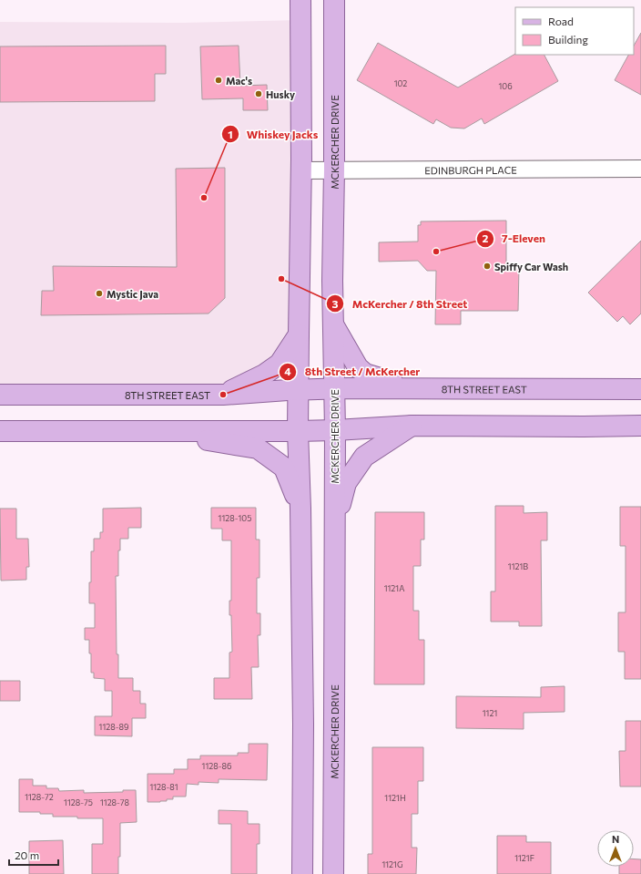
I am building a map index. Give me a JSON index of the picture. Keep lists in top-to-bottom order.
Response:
{
  "streets": {
    "main road": ["MCKERCHER DRIVE", "8TH STREET EAST"],
    "street": ["EDINBURGH PLACE"]
  },
  "crossings": [
    ["MCKERCHER DRIVE", "EDINBURGH PLACE"],
    ["MCKERCHER DRIVE", "8TH STREET EAST"]
  ],
  "places": [
    "Mac's",
    "Husky",
    "Whiskey Jacks",
    "7-Eleven",
    "Spiffy Car Wash",
    "McKercher / 8th Street",
    "Mystic Java",
    "8th Street / McKercher"
  ],
  "house_numbers": [
    "102",
    "106",
    "1128-105",
    "1121B",
    "1121A",
    "1121",
    "1128-89",
    "1128-86",
    "1128-81",
    "1128-72",
    "1121H",
    "1128-75",
    "1128-78",
    "1121F",
    "1121G"
  ],
  "legend": ["Road", "Building"],
  "scale_bar": "20 m",
  "north": "top"
}
